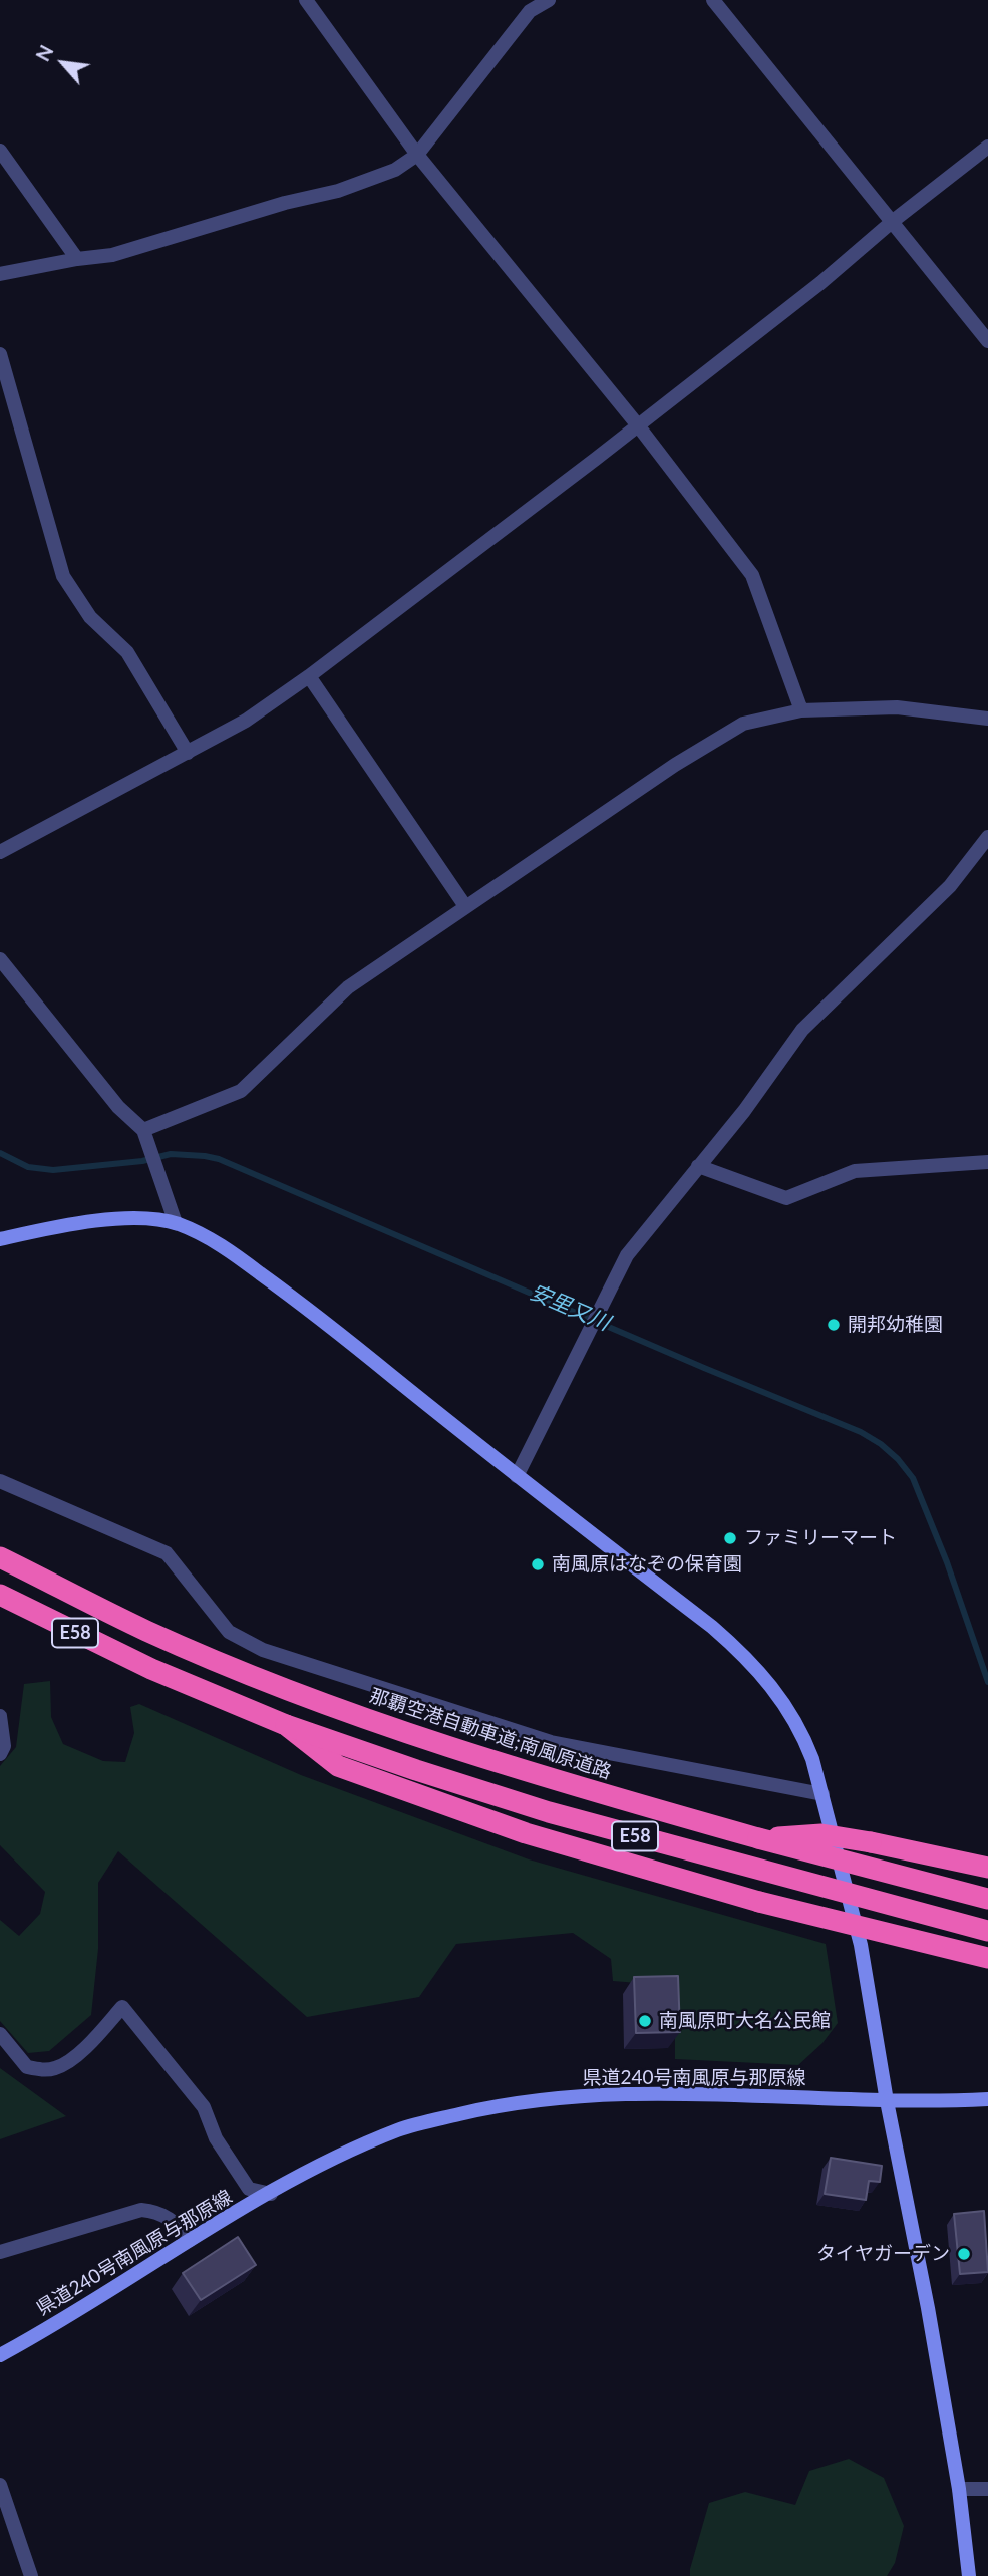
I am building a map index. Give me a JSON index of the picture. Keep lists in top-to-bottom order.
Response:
{
  "streets": {
    "highway": ["E58", "那覇空港自動車道;南風原道路"],
    "street": ["県道240号南風原与那原線"]
  },
  "water": ["安里又川"],
  "places": [
    "開邦幼稚園",
    "ファミリーマート",
    "南風原はなぞの保育園",
    "南風原町大名公民館",
    "タイヤガーデン"
  ],
  "north": "top left"
}
